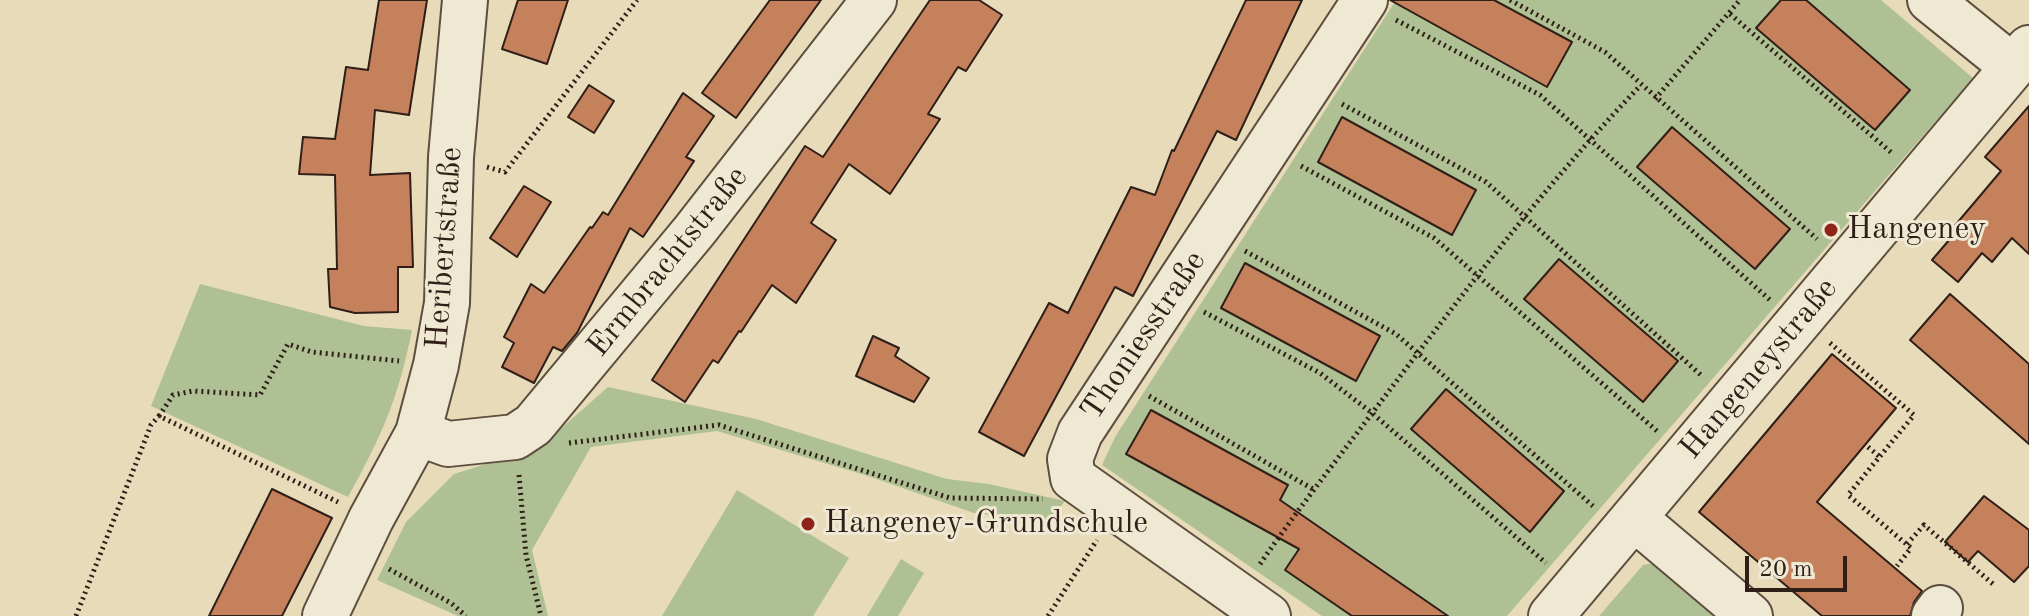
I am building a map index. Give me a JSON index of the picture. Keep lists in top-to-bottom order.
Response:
{
  "streets": {
    "street": [
      "Heribertstraße",
      "Ermbrachtstraße",
      "Thoniesstraße",
      "Hangeneystraße"
    ]
  },
  "places": ["Hangeney", "Hangeney-Grundschule"],
  "scale_bar": "20 m"
}
